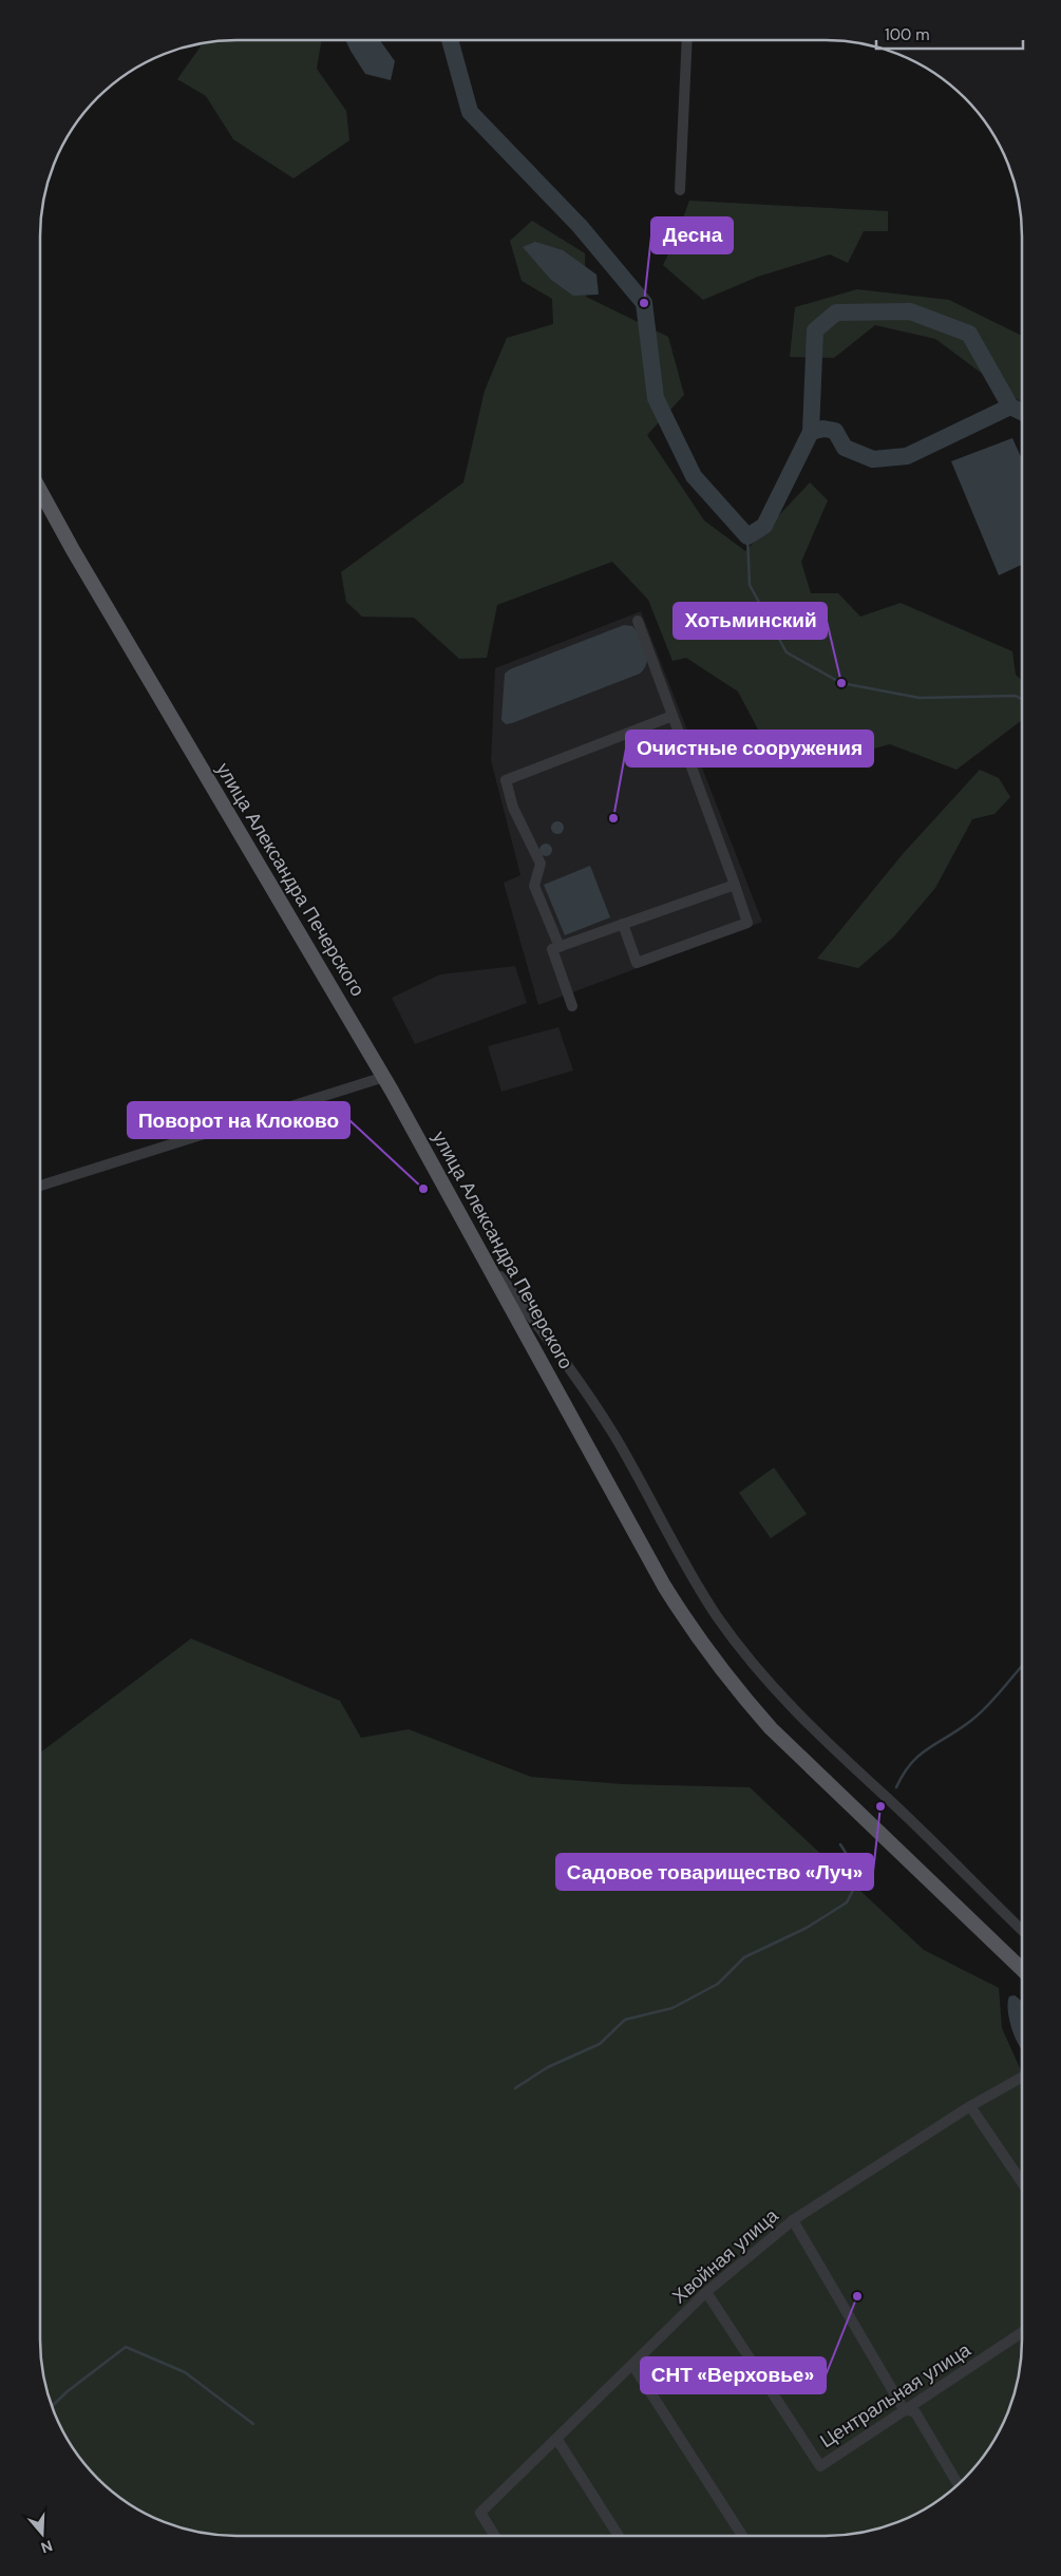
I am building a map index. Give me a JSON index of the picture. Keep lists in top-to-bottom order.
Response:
{
  "streets": {
    "main road": ["улица Александра Печерского"],
    "street": ["Хвойная улица", "Центральная улица"]
  },
  "crossings": [
    ["Хвойная улица", "Центральная улица"]
  ],
  "places": [
    "Десна",
    "Хотьминский",
    "Очистные сооружения",
    "Поворот на Клоково",
    "Садовое товарищество «Луч»",
    "СНТ «Верховье»"
  ],
  "scale_bar": "100 m",
  "north": "bottom"
}
